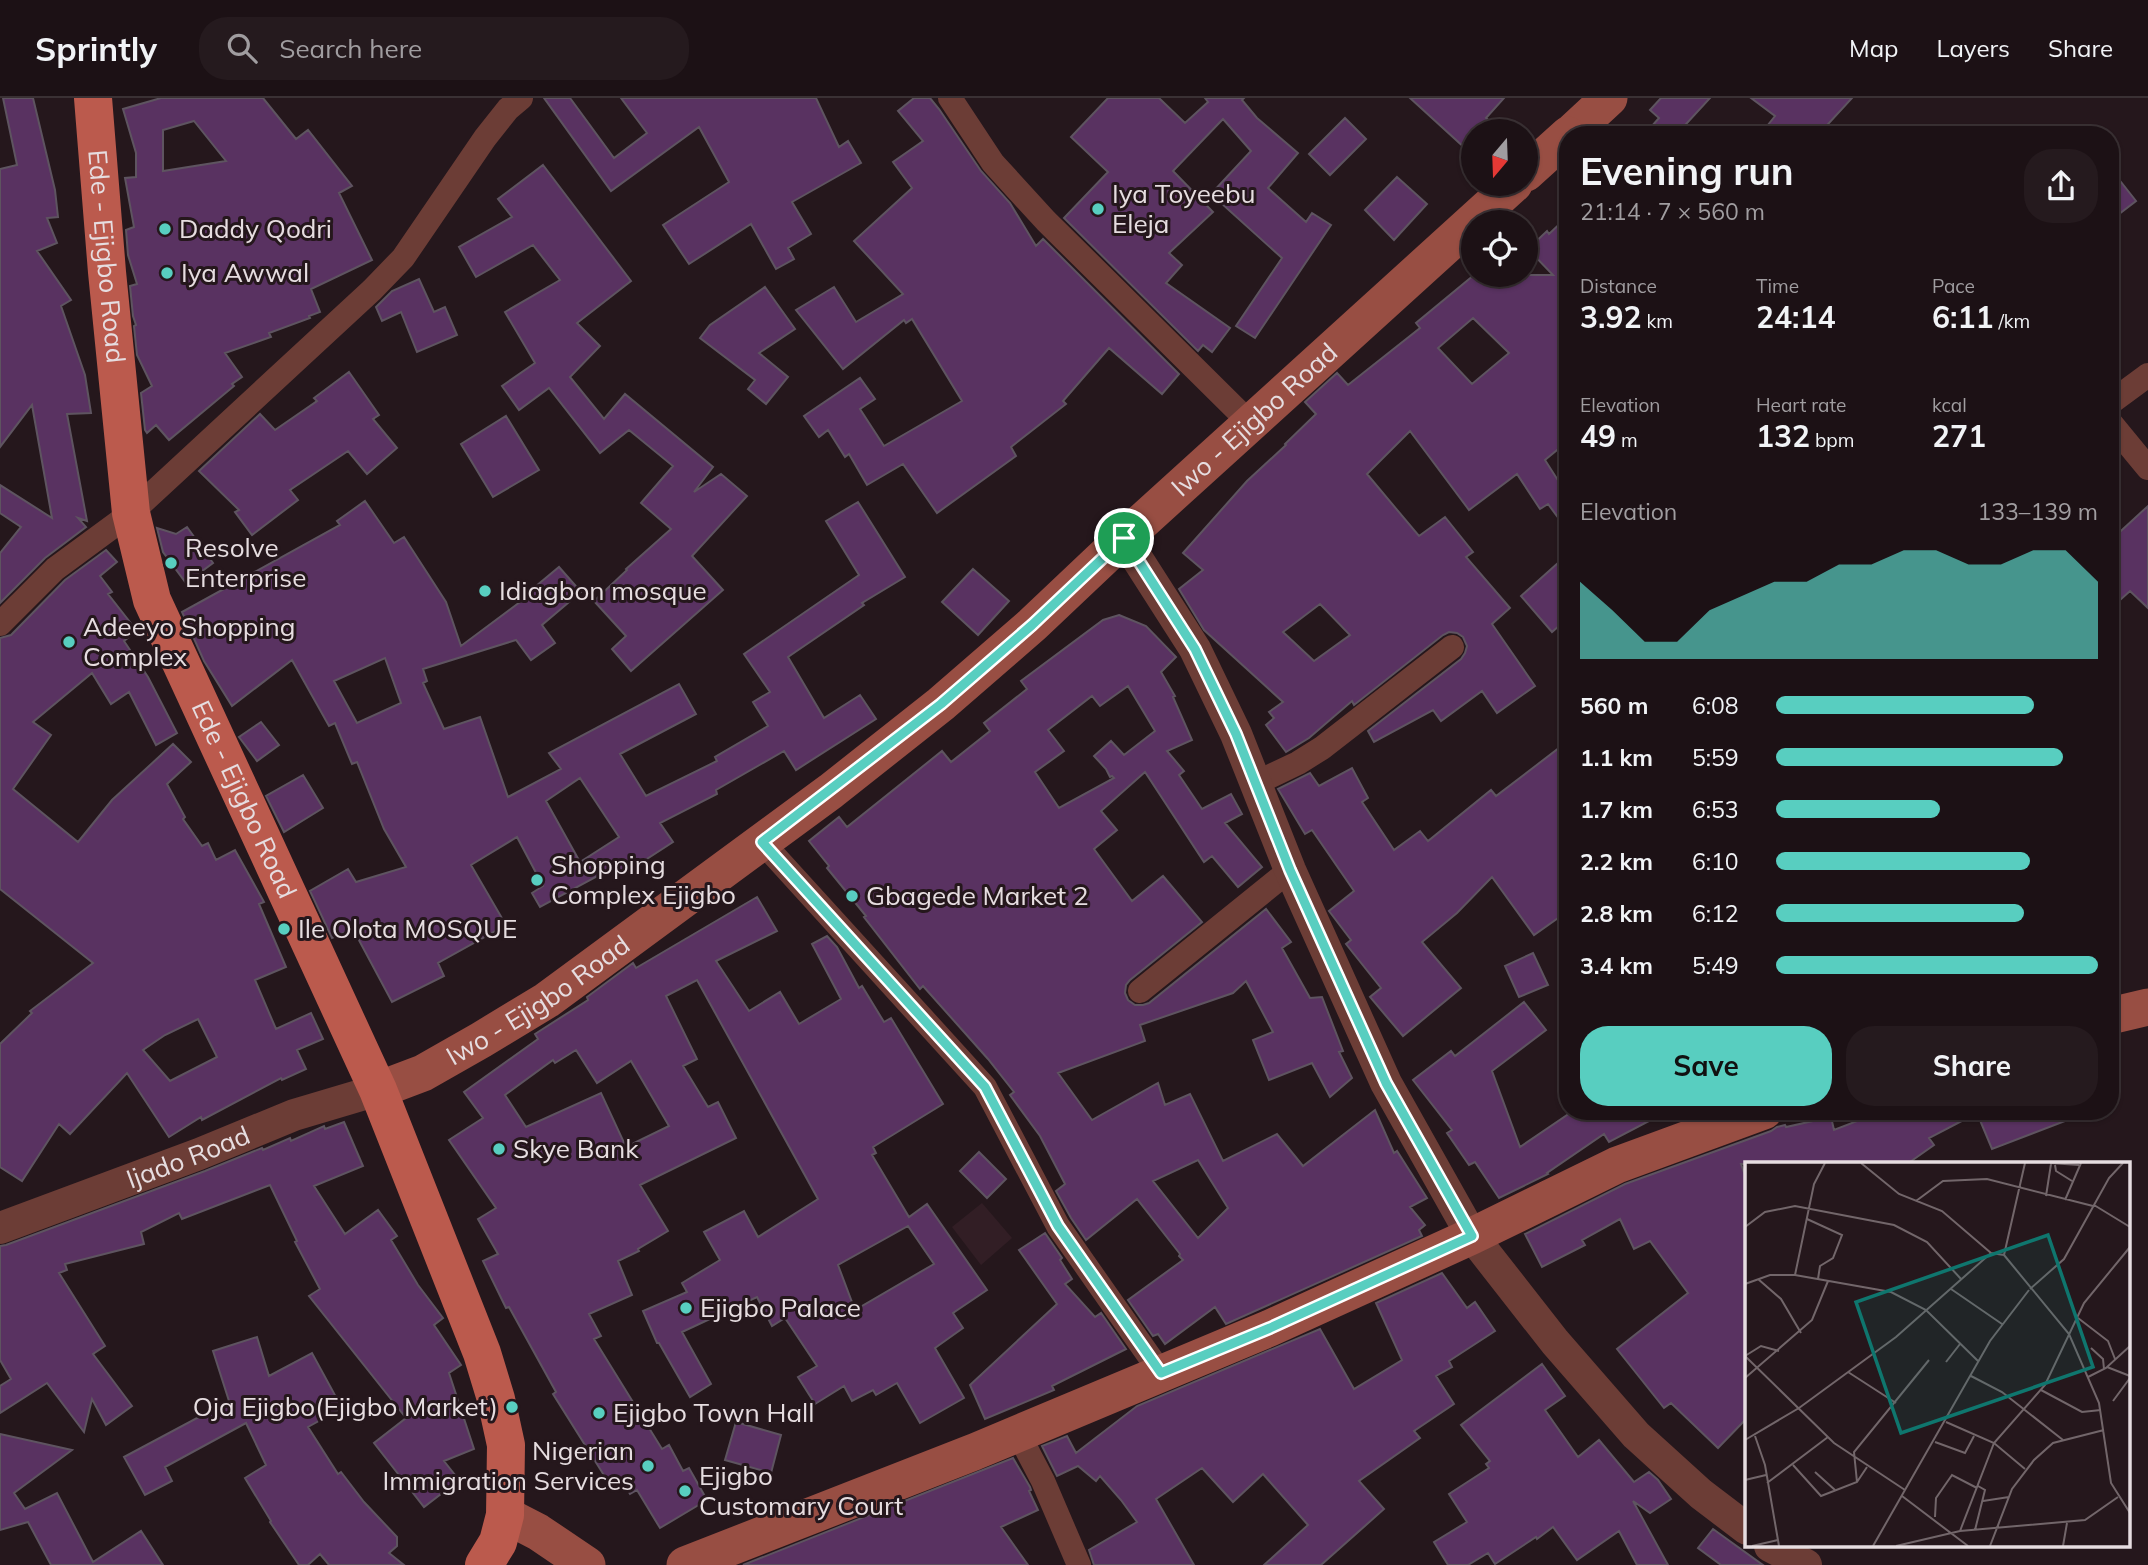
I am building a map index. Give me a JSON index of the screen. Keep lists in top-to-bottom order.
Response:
{
  "streets": {
    "main road": ["Ede - Ejigbo Road", "Iwo - Ejigbo Road"],
    "street": ["Ijado Road"]
  },
  "crossings": [
    ["Ede - Ejigbo Road", "Iwo - Ejigbo Road"],
    ["Ede - Ejigbo Road", "Ijado Road"],
    ["Iwo - Ejigbo Road", "Ijado Road"]
  ],
  "places": [
    "Iya Toyeebu Eleja",
    "Daddy Qodri",
    "Iya Awwal",
    "Resolve Enterprise",
    "Idiagbon mosque",
    "Adeeyo Shopping Complex",
    "Shopping Complex Ejigbo",
    "Gbagede Market 2",
    "Ile Olota MOSQUE",
    "Skye Bank",
    "Ejigbo Palace",
    "Oja Ejigbo(Ejigbo Market)",
    "Ejigbo Town Hall",
    "Nigerian Immigration Services",
    "Ejigbo Customary Court"
  ],
  "north": "bottom",
  "page": {
    "header": "Sprintly",
    "search": "Search here",
    "nav": ["Map", "Layers", "Share"],
    "heading": ["Evening run", "21:14 · 7 × 560 m"],
    "stats": [
      ["Distance", "3.92 km"],
      ["Time", "24:14"],
      ["Pace", "6:11 /km"],
      ["Elevation", "49 m"],
      ["Heart rate", "132 bpm"],
      ["kcal", "271"]
    ],
    "chart": ["Elevation", "133–139 m"],
    "list": [
      {
        "name": "560 m",
        "note": "6:08"
      },
      {
        "name": "1.1 km",
        "note": "5:59"
      },
      {
        "name": "1.7 km",
        "note": "6:53"
      },
      {
        "name": "2.2 km",
        "note": "6:10"
      },
      {
        "name": "2.8 km",
        "note": "6:12"
      },
      {
        "name": "3.4 km",
        "note": "5:49"
      }
    ],
    "buttons": ["Save", "Share"]
  }
}
